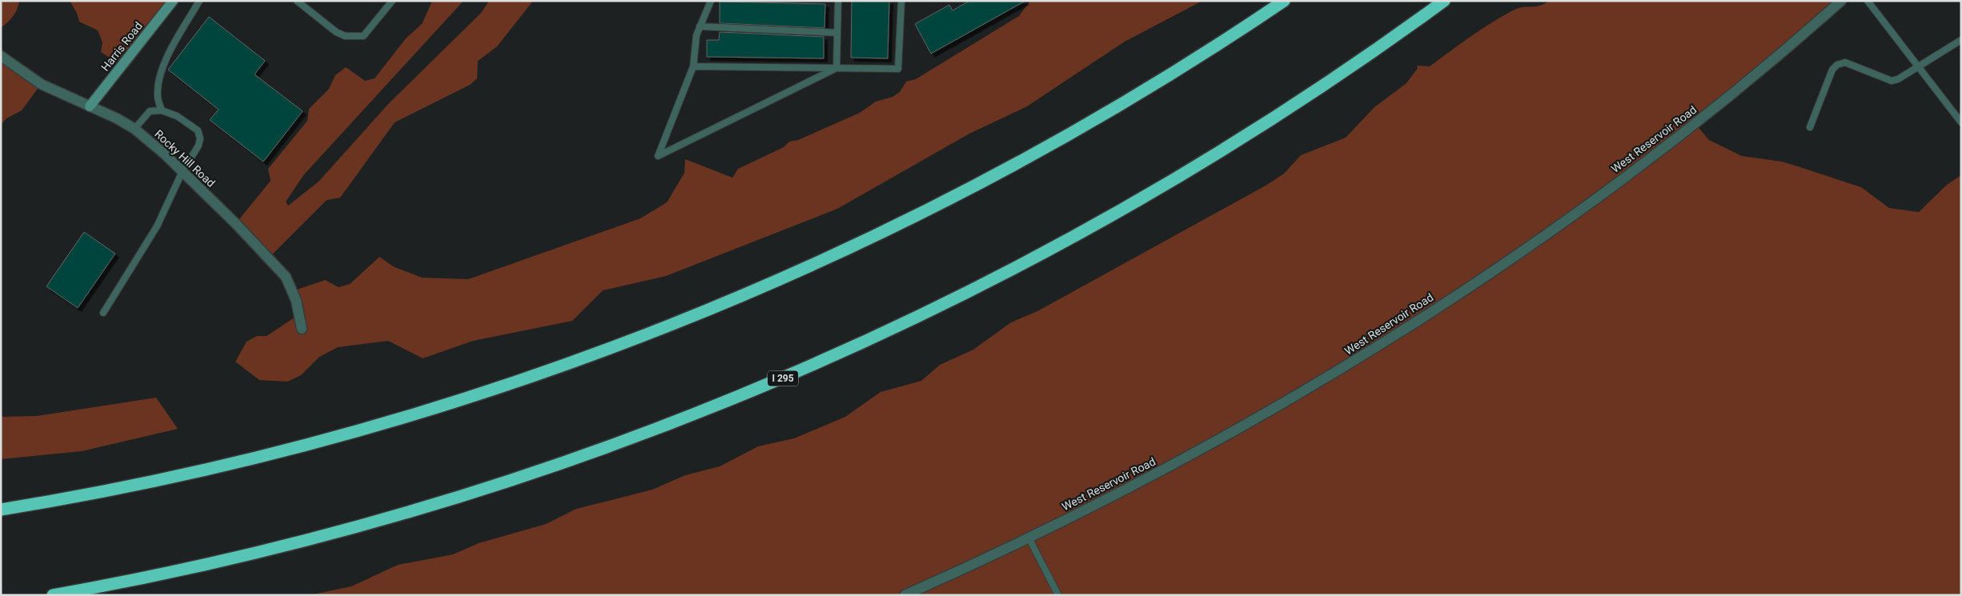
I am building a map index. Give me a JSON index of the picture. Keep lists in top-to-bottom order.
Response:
{
  "streets": {
    "highway": ["I 295"],
    "street": ["Harris Road", "West Reservoir Road", "Rocky Hill Road"]
  },
  "crossings": [
    ["Harris Road", "Rocky Hill Road"]
  ]
}
